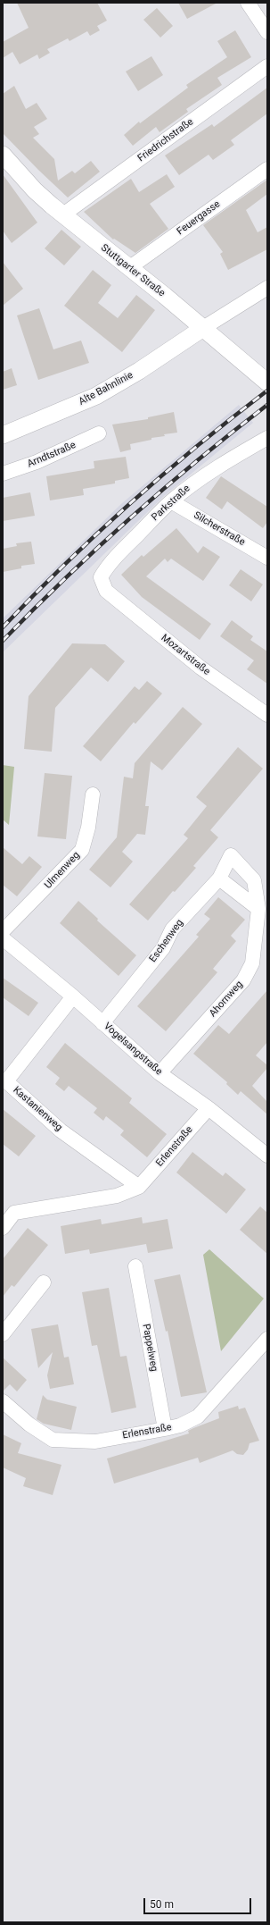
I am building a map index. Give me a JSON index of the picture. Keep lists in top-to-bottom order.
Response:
{
  "streets": {
    "street": [
      "Friedrichstraße",
      "Feuergasse",
      "Stuttgarter Straße",
      "Alte Bahnlinie",
      "Arndtstraße",
      "Parkstraße",
      "Silcherstraße",
      "Mozartstraße",
      "Ulmenweg",
      "Eschenweg",
      "Ahornweg",
      "Vogelsangstraße",
      "Kastanienweg",
      "Erlenstraße",
      "Pappelweg"
    ]
  },
  "crossings": [
    ["Friedrichstraße", "Stuttgarter Straße"],
    ["Feuergasse", "Stuttgarter Straße"],
    ["Stuttgarter Straße", "Alte Bahnlinie"],
    ["Parkstraße", "Silcherstraße"],
    ["Parkstraße", "Mozartstraße"],
    ["Eschenweg", "Ahornweg"],
    ["Eschenweg", "Vogelsangstraße"],
    ["Ahornweg", "Vogelsangstraße"],
    ["Vogelsangstraße", "Kastanienweg"],
    ["Vogelsangstraße", "Erlenstraße"],
    ["Kastanienweg", "Erlenstraße"],
    ["Erlenstraße", "Pappelweg"]
  ],
  "scale_bar": "50 m"
}
